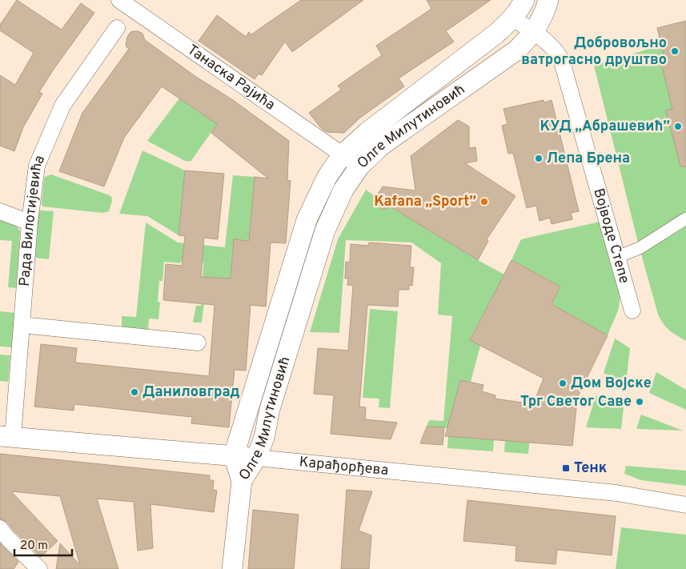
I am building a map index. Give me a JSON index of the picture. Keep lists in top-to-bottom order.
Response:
{
  "streets": {
    "street": [
      "Танаска Рајића",
      "Олге Милутиновић",
      "Рада Вилотијевића",
      "Војводе Степе",
      "Карађорђева"
    ]
  },
  "crossings": [
    ["Танаска Рајића", "Олге Милутиновић"],
    ["Олге Милутиновић", "Војводе Степе"],
    ["Олге Милутиновић", "Карађорђева"],
    ["Рада Вилотијевића", "Карађорђева"]
  ],
  "places": {
    "other": [
      "Добровољно ватрогасно друштво",
      "КУД „Абрашевић”",
      "Лепа Брена",
      "Kafana „Sport”",
      "Дом Војске",
      "Даниловград",
      "Трг Светог Саве"
    ],
    "transit": ["Тенк"]
  },
  "scale_bar": "20 m"
}
